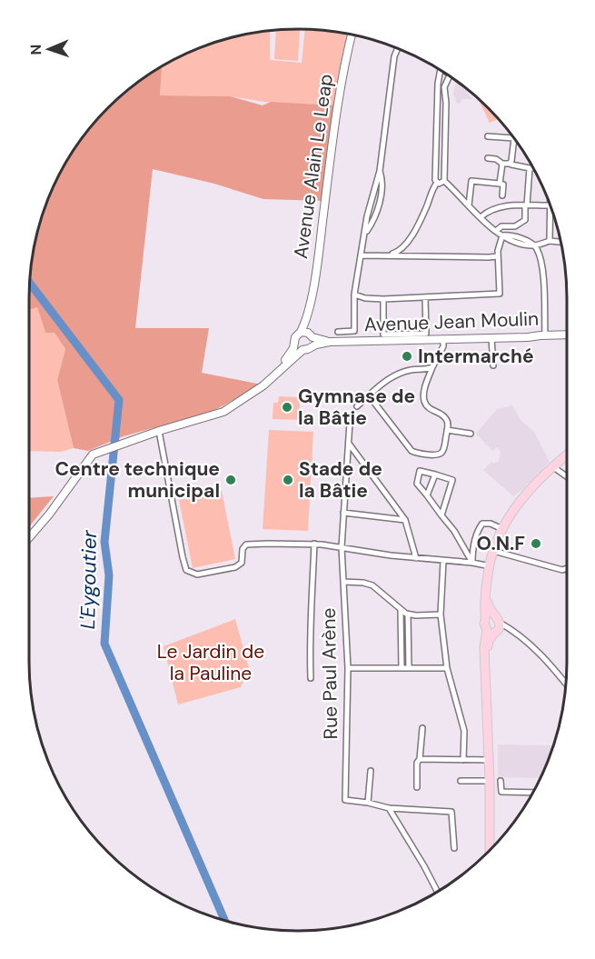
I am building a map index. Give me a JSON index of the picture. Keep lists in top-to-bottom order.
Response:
{
  "streets": {
    "street": ["Avenue Alain Le Leap", "Avenue Jean Moulin", "Rue Paul Arène"]
  },
  "crossings": [
    ["Avenue Alain Le Leap", "Avenue Jean Moulin"]
  ],
  "water": ["L'Eygoutier"],
  "parks": ["Le Jardin de la Pauline"],
  "places": [
    "Intermarché",
    "Gymnase de la Bâtie",
    "Centre technique municipal",
    "Stade de la Bâtie",
    "O.N.F"
  ],
  "north": "left"
}
